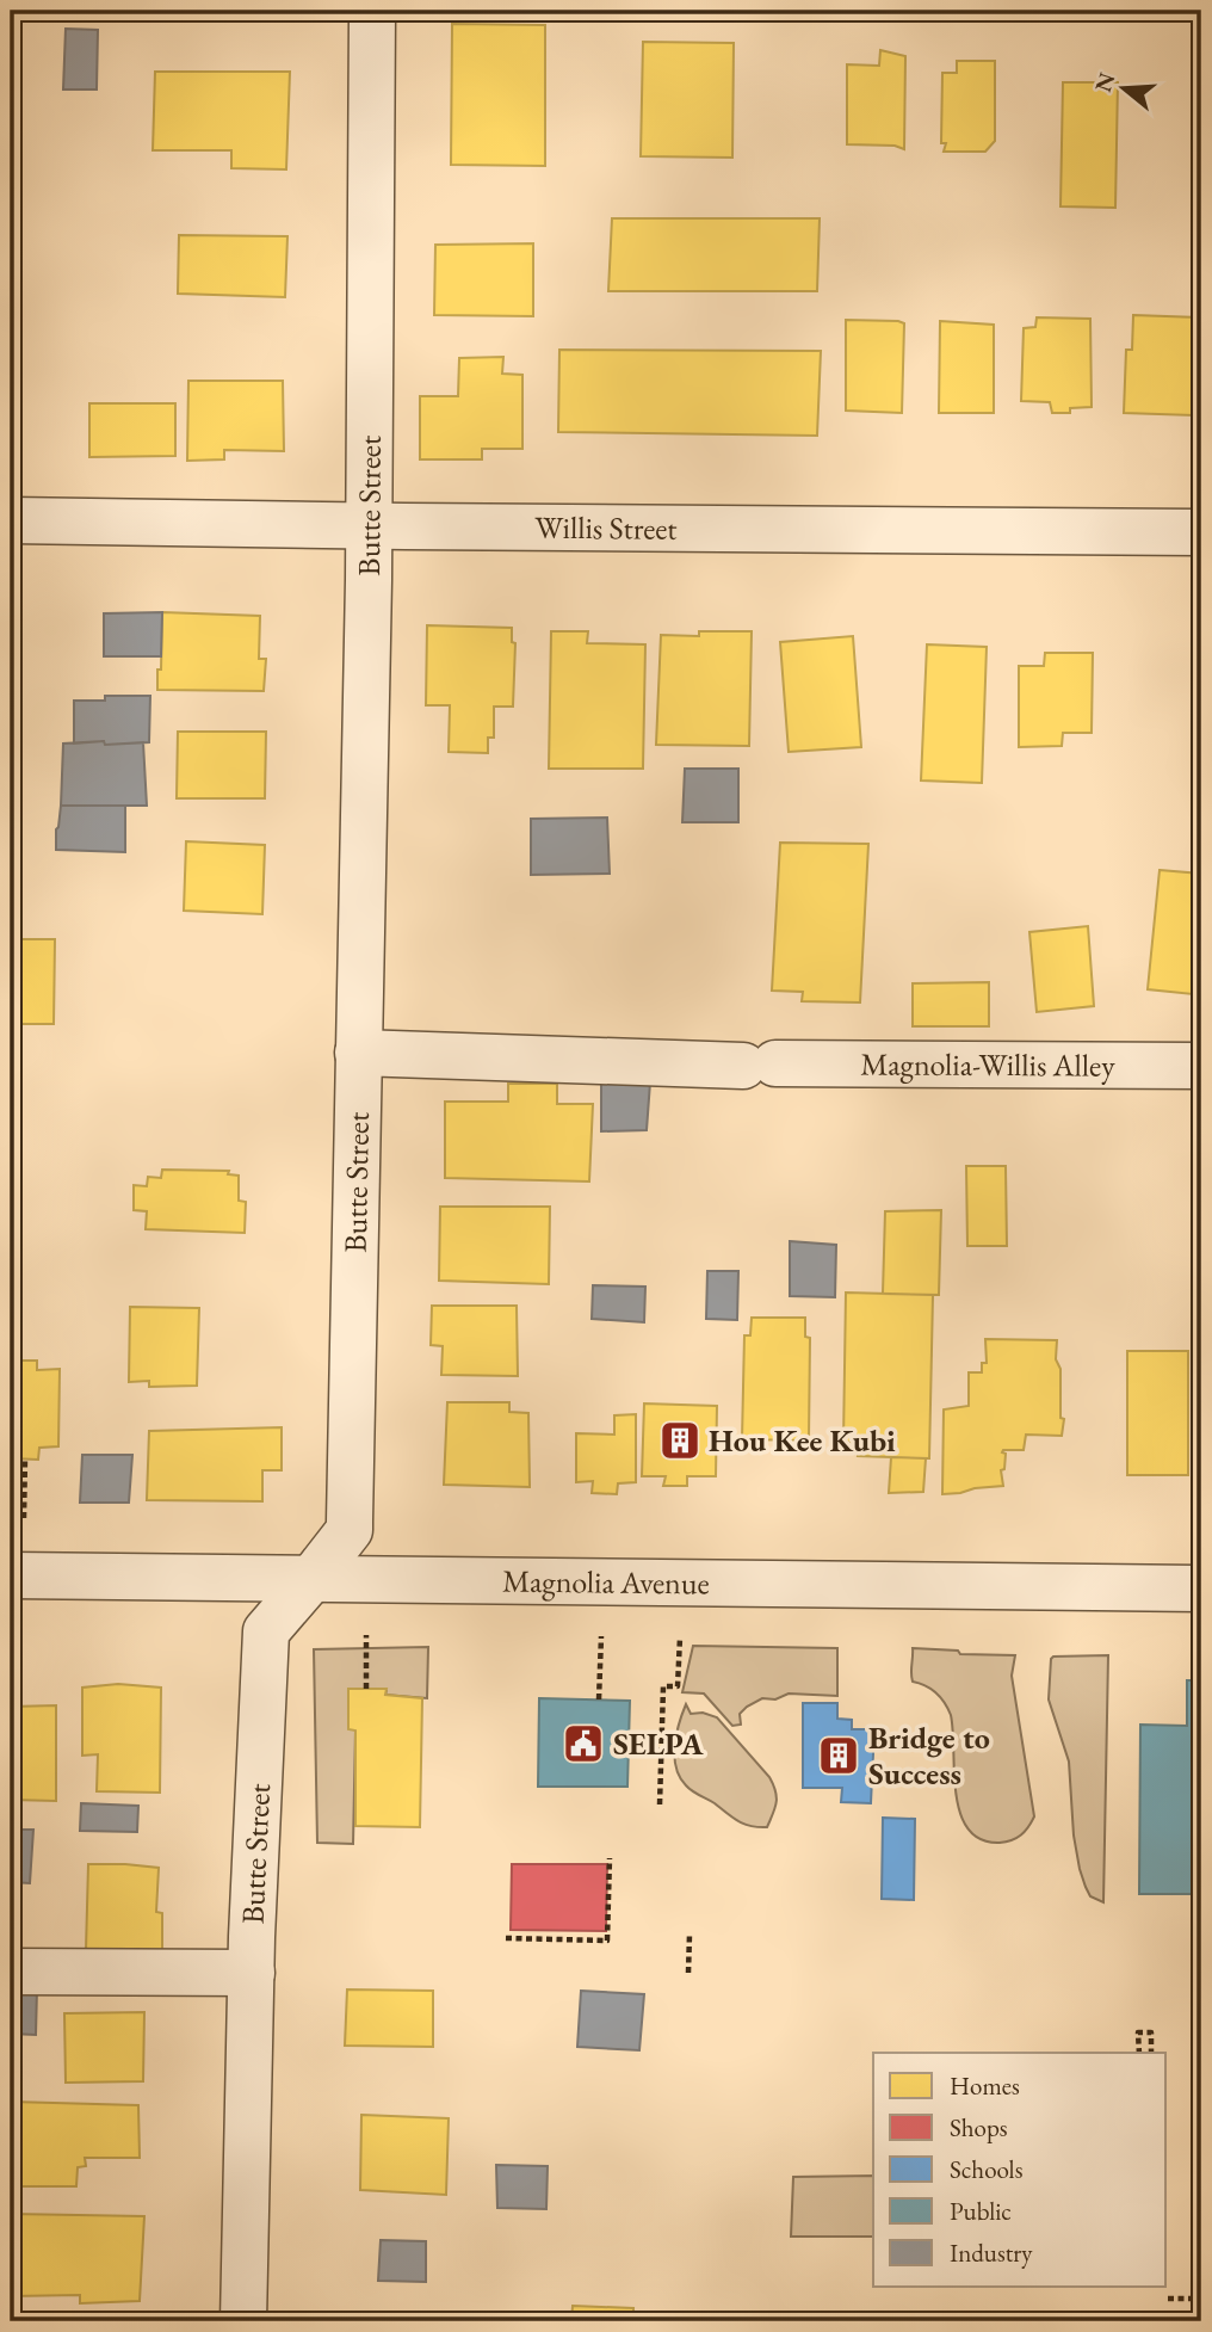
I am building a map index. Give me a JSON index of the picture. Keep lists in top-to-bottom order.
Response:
{
  "streets": {
    "street": [
      "Butte Street",
      "Willis Street",
      "Magnolia-Willis Alley",
      "Magnolia Avenue"
    ]
  },
  "crossings": [
    ["Butte Street", "Willis Street"],
    ["Butte Street", "Magnolia-Willis Alley"],
    ["Butte Street", "Magnolia Avenue"]
  ],
  "places": {
    "building": ["Hou Kee Kubi", "Bridge to Success"],
    "public building": ["SELPA"]
  },
  "legend": [
    "Homes",
    "Shops",
    "Schools",
    "Public",
    "Industry"
  ],
  "north": "left"
}
